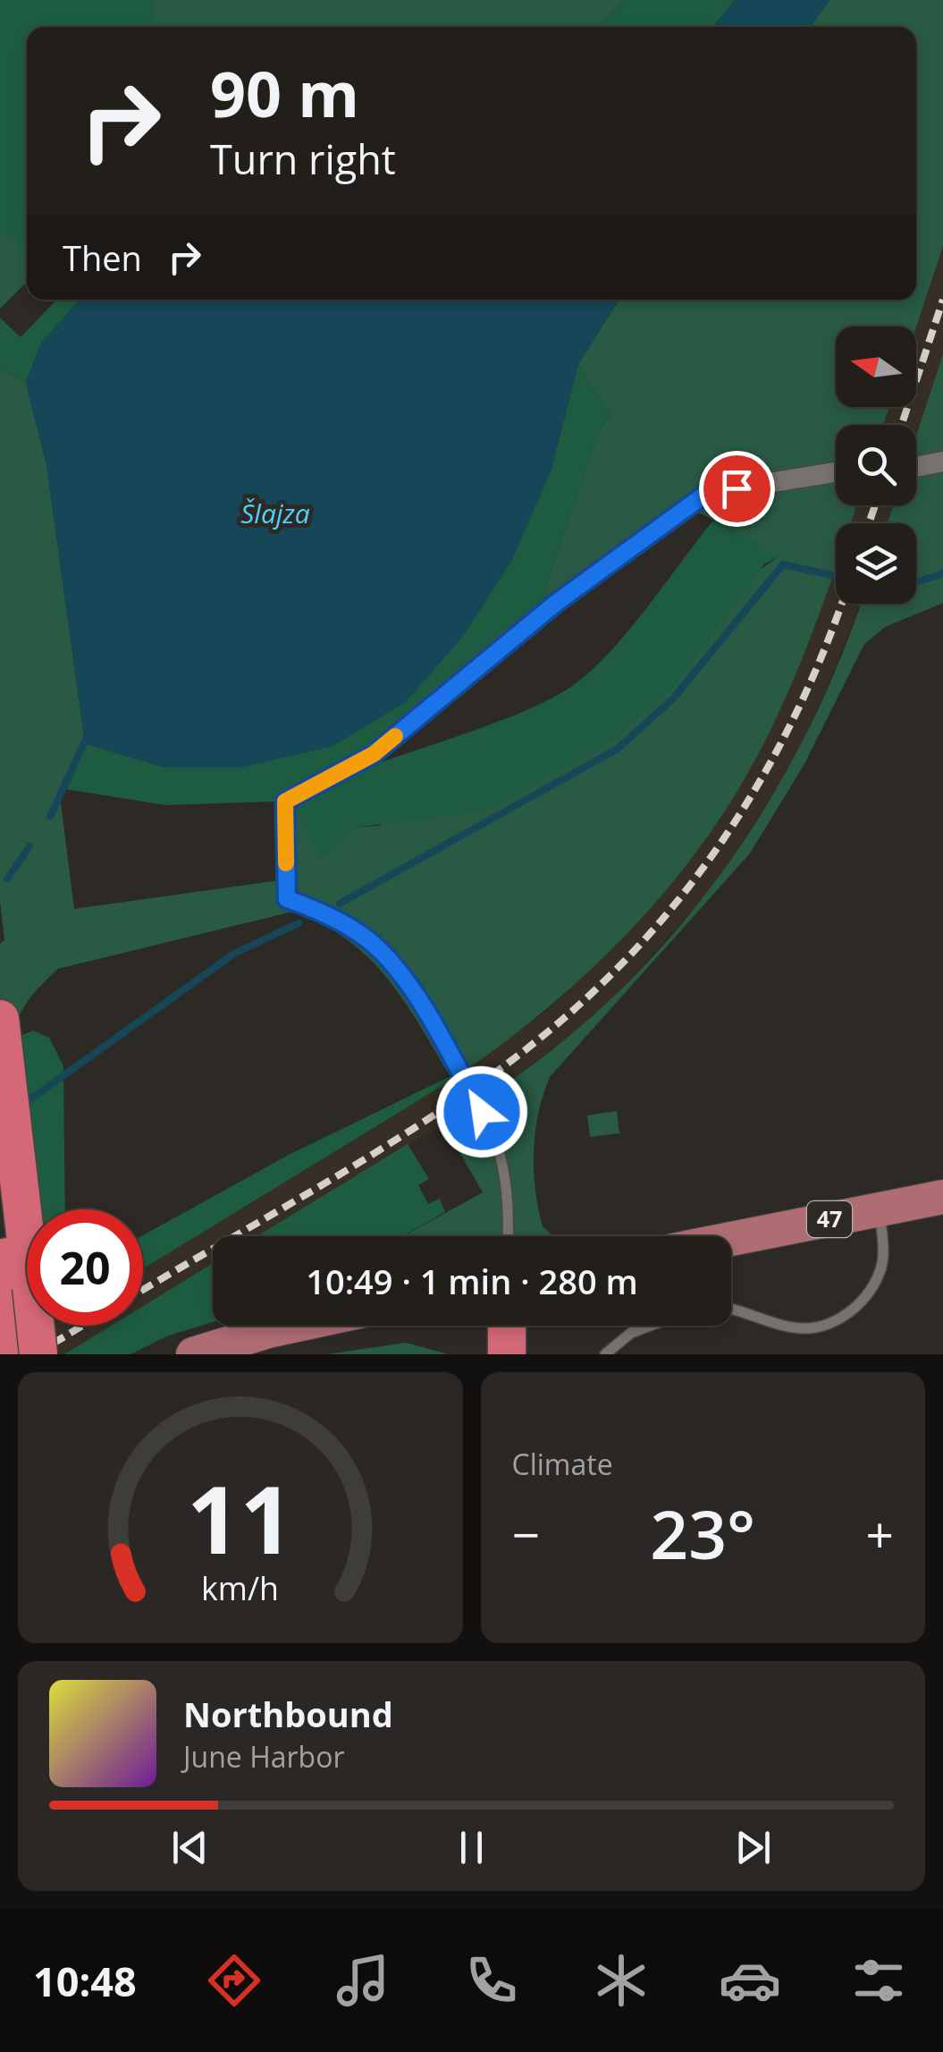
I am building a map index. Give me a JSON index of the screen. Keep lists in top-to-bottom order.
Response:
{
  "streets": {
    "main road": ["47"]
  },
  "water": ["Šlajza"],
  "north": "left",
  "page": {
    "turn": ["90 m", "Turn right"],
    "then": "Then",
    "limit": "20",
    "trip": "10:49 · 1 min · 280 m",
    "tile": "Climate",
    "heat": ["−", "23°", "+"],
    "song": ["Northbound", "June Harbor"],
    "tabs": "10:48",
    "gauge": ["11", "km/h"]
  }
}
